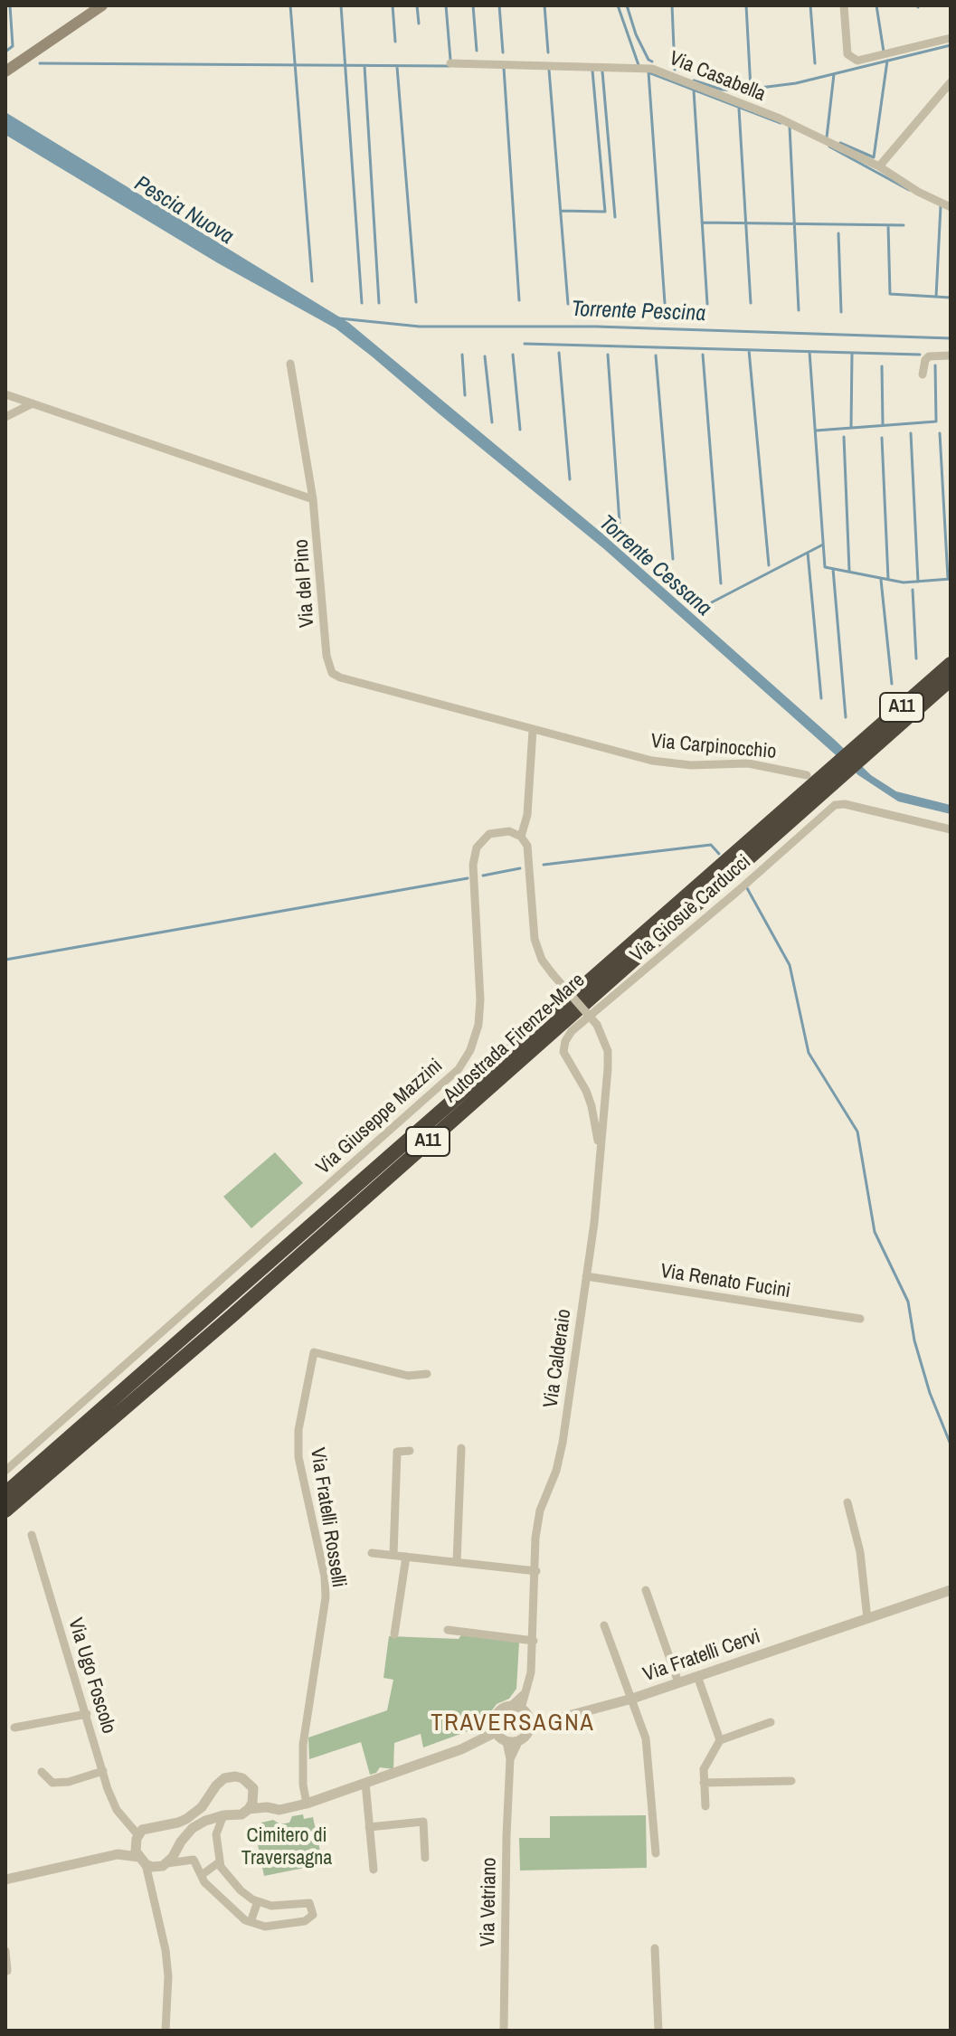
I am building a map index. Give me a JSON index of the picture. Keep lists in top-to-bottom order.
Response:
{
  "streets": {
    "highway": ["A11", "Autostrada Firenze-Mare"],
    "street": [
      "Via Casabella",
      "Via del Pino",
      "Via Carpinocchio",
      "Via Giosuè Carducci",
      "Via Giuseppe Mazzini",
      "Via Renato Fucini",
      "Via Calderaio",
      "Via Fratelli Rosselli",
      "Via Fratelli Cervi",
      "Via Ugo Foscolo",
      "Via Vetriano"
    ]
  },
  "crossings": [
    ["Via del Pino", "Via Carpinocchio"],
    ["Via Giosuè Carducci", "Via Calderaio"],
    ["Via Giuseppe Mazzini", "Via Calderaio"],
    ["Via Renato Fucini", "Via Calderaio"],
    ["Via Calderaio", "Via Fratelli Cervi"]
  ],
  "districts": ["TRAVERSAGNA"],
  "water": ["Pescia Nuova", "Torrente Pescina", "Torrente Cessana"],
  "parks": ["Cimitero di Traversagna"]
}
